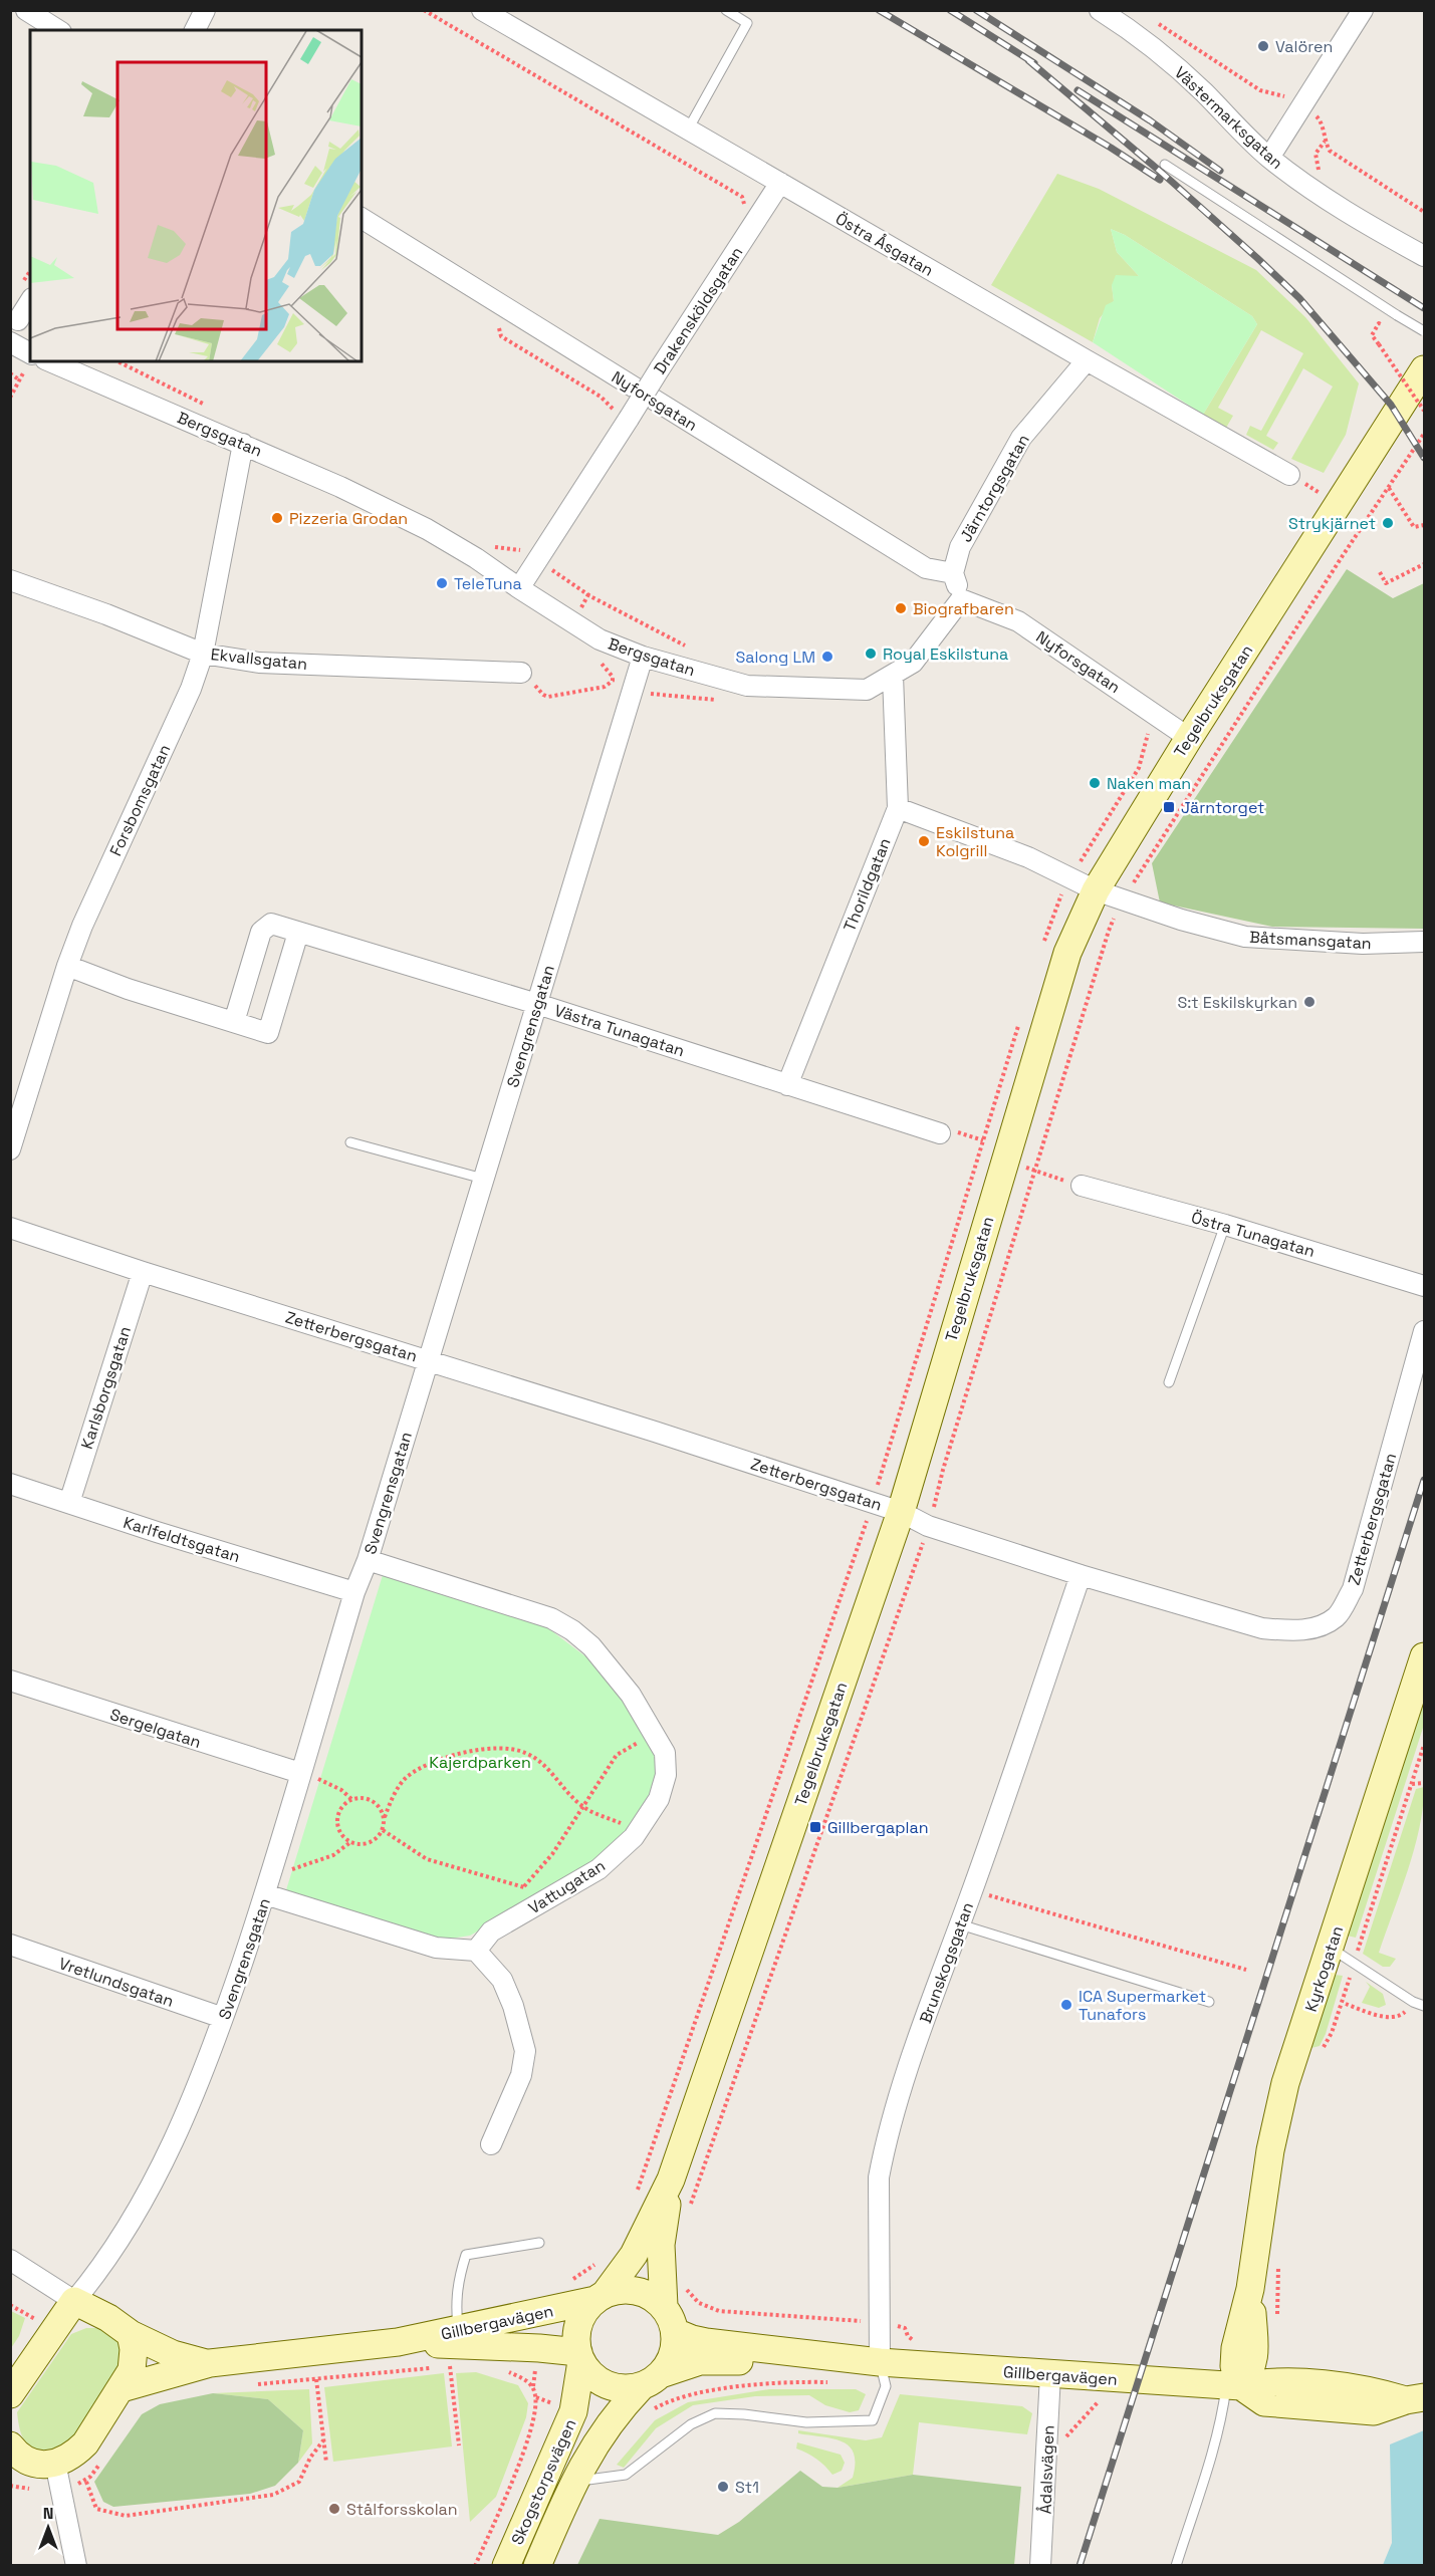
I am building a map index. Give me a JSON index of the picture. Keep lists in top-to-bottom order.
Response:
{
  "streets": {
    "street": [
      "Västermarksgatan",
      "Östra Åsgatan",
      "Drakensköldsgatan",
      "Nyforsgatan",
      "Bergsgatan",
      "Järntorgsgatan",
      "Ekvallsgatan",
      "Tegelbruksgatan",
      "Forsbomsgatan",
      "Thorildgatan",
      "Båtsmansgatan",
      "Svengrensgatan",
      "Västra Tunagatan",
      "Östra Tunagatan",
      "Zetterbergsgatan",
      "Karlsborgsgatan",
      "Karlfeldtsgatan",
      "Sergelgatan",
      "Vattugatan",
      "Brunskogsgatan",
      "Kyrkogatan",
      "Vretlundsgatan",
      "Gillbergavägen",
      "Ådalsvägen",
      "Skogstorpsvägen"
    ]
  },
  "crossings": [
    ["Östra Åsgatan", "Drakensköldsgatan"],
    ["Östra Åsgatan", "Järntorgsgatan"],
    ["Drakensköldsgatan", "Bergsgatan"],
    ["Nyforsgatan", "Bergsgatan"],
    ["Nyforsgatan", "Järntorgsgatan"],
    ["Nyforsgatan", "Tegelbruksgatan"],
    ["Bergsgatan", "Forsbomsgatan"],
    ["Bergsgatan", "Thorildgatan"],
    ["Bergsgatan", "Svengrensgatan"],
    ["Ekvallsgatan", "Forsbomsgatan"],
    ["Tegelbruksgatan", "Båtsmansgatan"],
    ["Tegelbruksgatan", "Zetterbergsgatan"],
    ["Tegelbruksgatan", "Gillbergavägen"],
    ["Tegelbruksgatan", "Skogstorpsvägen"],
    ["Thorildgatan", "Västra Tunagatan"],
    ["Svengrensgatan", "Västra Tunagatan"],
    ["Svengrensgatan", "Zetterbergsgatan"],
    ["Svengrensgatan", "Karlfeldtsgatan"],
    ["Svengrensgatan", "Sergelgatan"],
    ["Svengrensgatan", "Vattugatan"],
    ["Svengrensgatan", "Vretlundsgatan"],
    ["Svengrensgatan", "Gillbergavägen"],
    ["Zetterbergsgatan", "Karlsborgsgatan"],
    ["Zetterbergsgatan", "Brunskogsgatan"],
    ["Karlsborgsgatan", "Karlfeldtsgatan"],
    ["Brunskogsgatan", "Gillbergavägen"],
    ["Kyrkogatan", "Gillbergavägen"],
    ["Gillbergavägen", "Ådalsvägen"],
    ["Gillbergavägen", "Skogstorpsvägen"]
  ],
  "parks": ["Kajerdparken"],
  "places": {
    "other": [
      "Valören",
      "Pizzeria Grodan",
      "Strykjärnet",
      "TeleTuna",
      "Biografbaren",
      "Royal Eskilstuna",
      "Salong LM",
      "Naken man",
      "Eskilstuna Kolgrill",
      "S:t Eskilskyrkan",
      "ICA Supermarket Tunafors",
      "St1",
      "Stålforsskolan"
    ],
    "transit": ["Järntorget", "Gillbergaplan"]
  },
  "north": "top"
}
